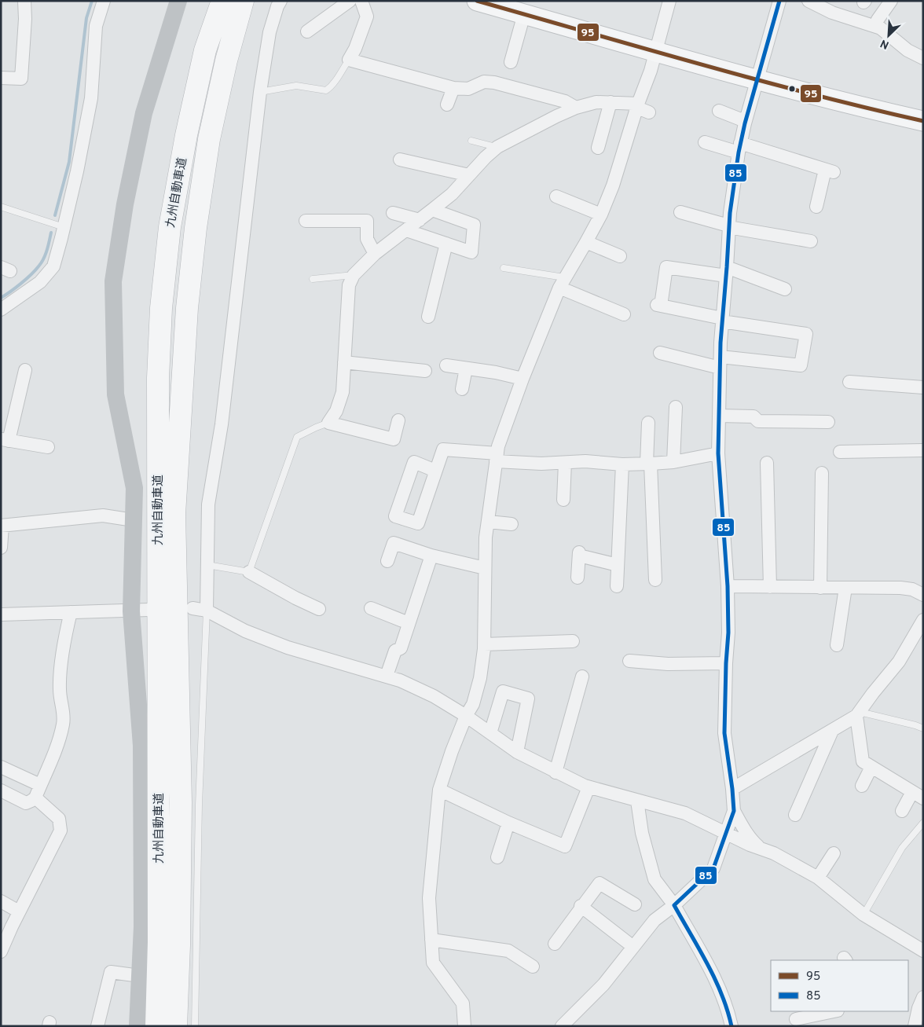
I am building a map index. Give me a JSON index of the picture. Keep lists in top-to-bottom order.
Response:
{
  "streets": {
    "highway": ["九州自動車道"]
  },
  "lines": ["transit line 95", "transit line 85"],
  "legend": ["95", "85"],
  "north": "bottom left"
}
